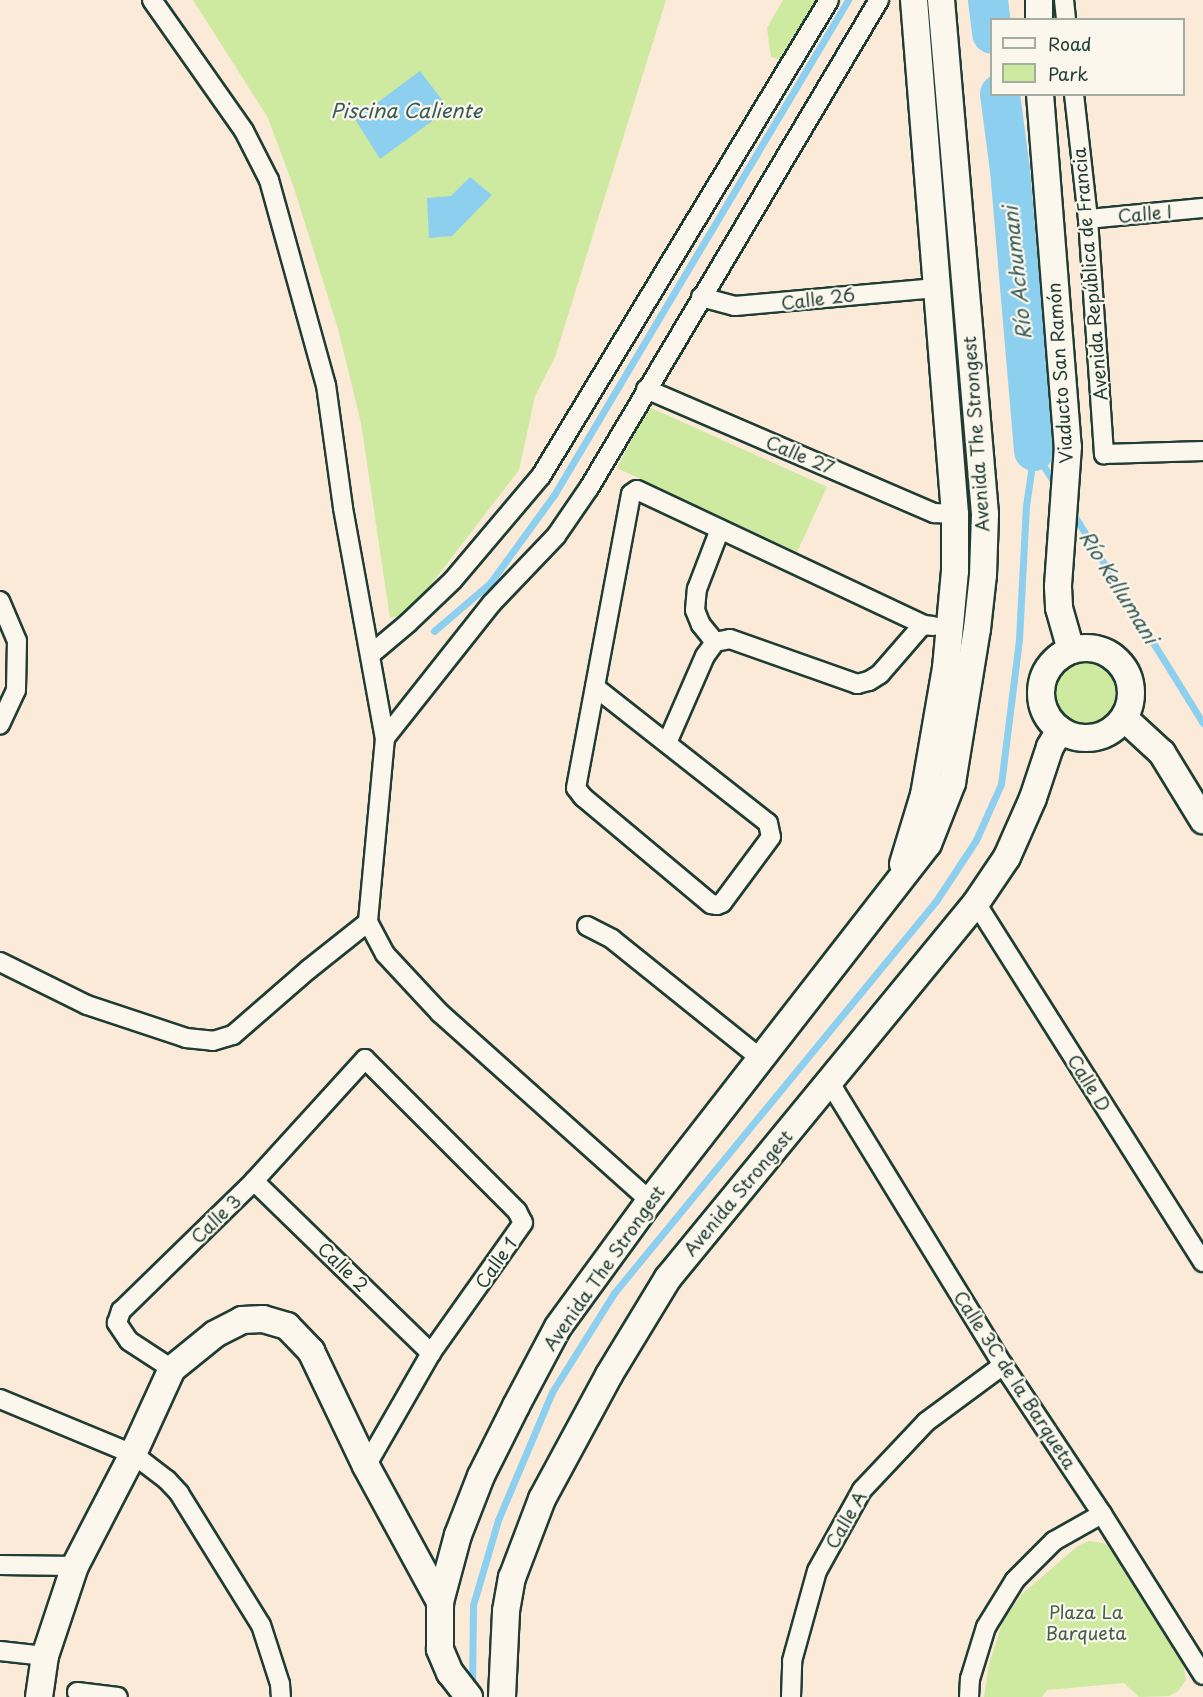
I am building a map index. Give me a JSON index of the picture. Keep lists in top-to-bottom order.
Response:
{
  "streets": {
    "street": [
      "Calle I",
      "Avenida República de Francia",
      "Calle 26",
      "Viaducto San Ramón",
      "Avenida The Strongest",
      "Calle 27",
      "Calle D",
      "Avenida Strongest",
      "Calle 3",
      "Calle 1",
      "Calle 2",
      "Calle 3C de la Barqueta",
      "Calle A"
    ]
  },
  "crossings": [
    ["Calle I", "Avenida República de Francia"],
    ["Calle 26", "Avenida The Strongest"],
    ["Viaducto San Ramón", "Avenida Strongest"],
    ["Avenida The Strongest", "Calle 27"],
    ["Calle D", "Avenida Strongest"],
    ["Avenida Strongest", "Calle 3C de la Barqueta"],
    ["Calle 3", "Calle 1"],
    ["Calle 3", "Calle 2"],
    ["Calle 1", "Calle 2"],
    ["Calle 3C de la Barqueta", "Calle A"]
  ],
  "water": ["Piscina Caliente", "Río Achumani", "Río Kellumani"],
  "parks": ["Plaza La Barqueta"],
  "legend": ["Road", "Park"]
}
